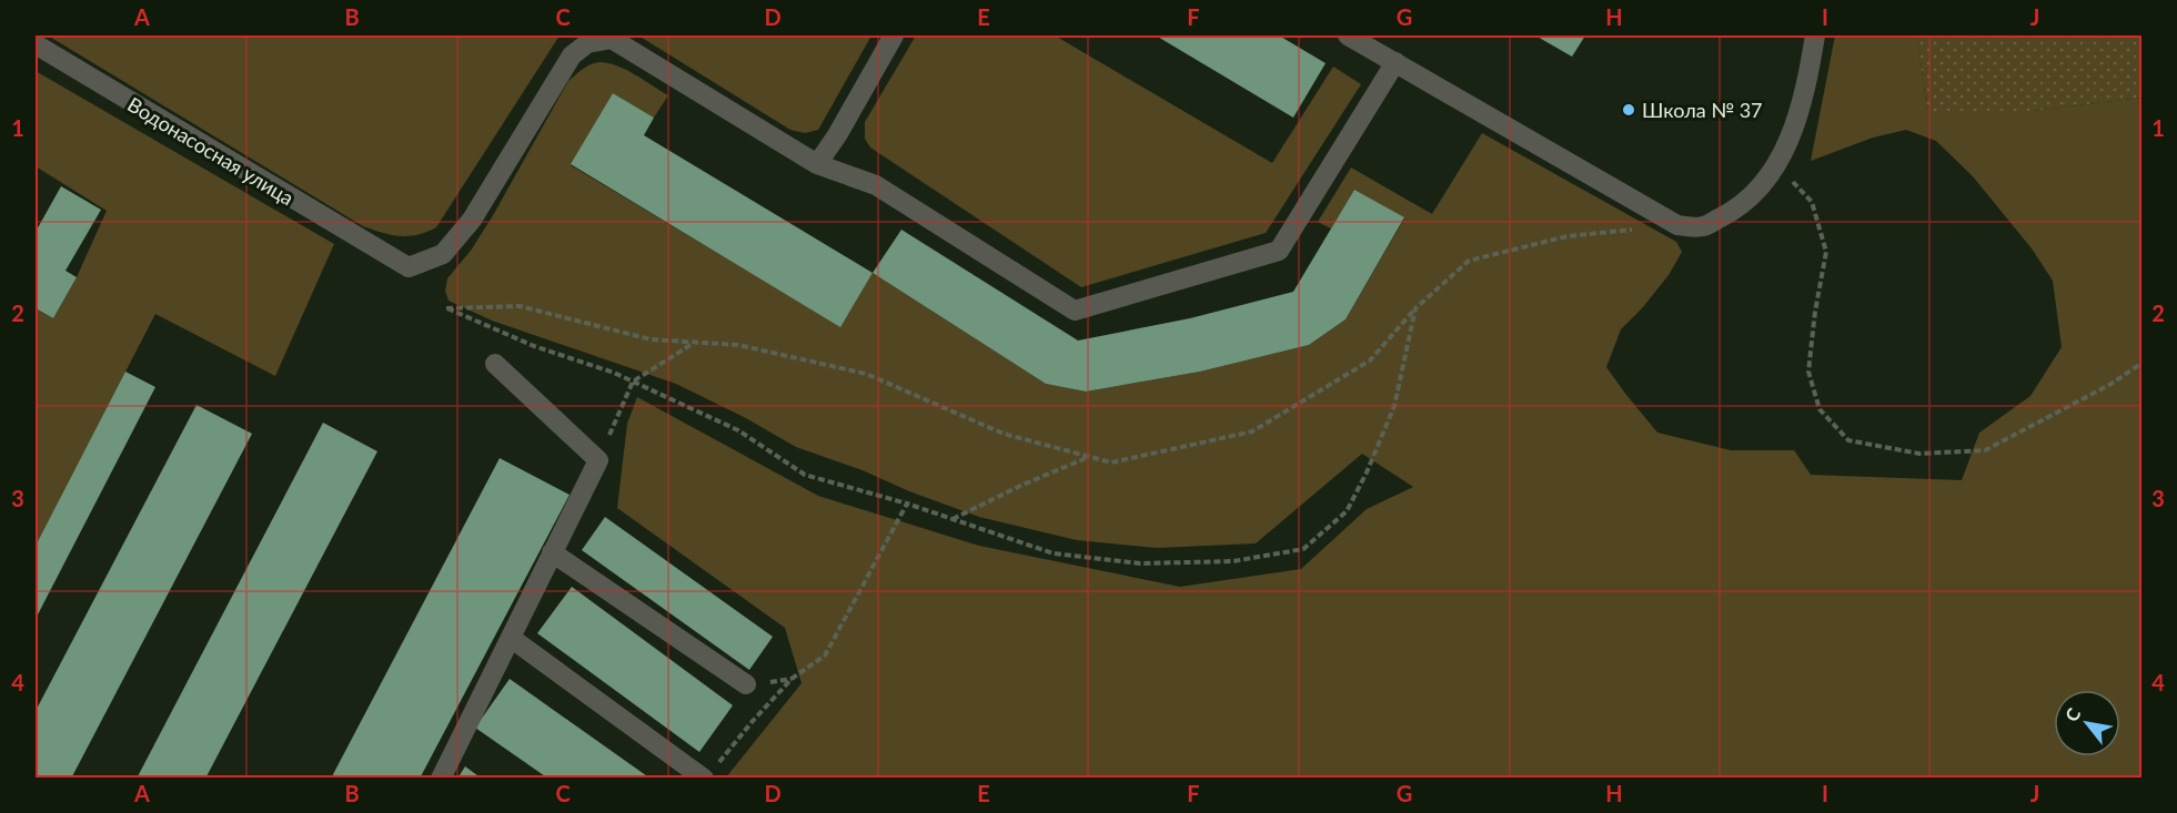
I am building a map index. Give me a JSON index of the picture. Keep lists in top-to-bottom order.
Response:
{
  "streets": {
    "street": ["Водонасосная улица"]
  },
  "places": ["Школа № 37"],
  "north": "top left",
  "grid": {
    "columns": [
      "A",
      "B",
      "C",
      "D",
      "E",
      "F",
      "G",
      "H",
      "I",
      "J"
    ],
    "rows": [
      "1",
      "2",
      "3",
      "4"
    ]
  }
}
